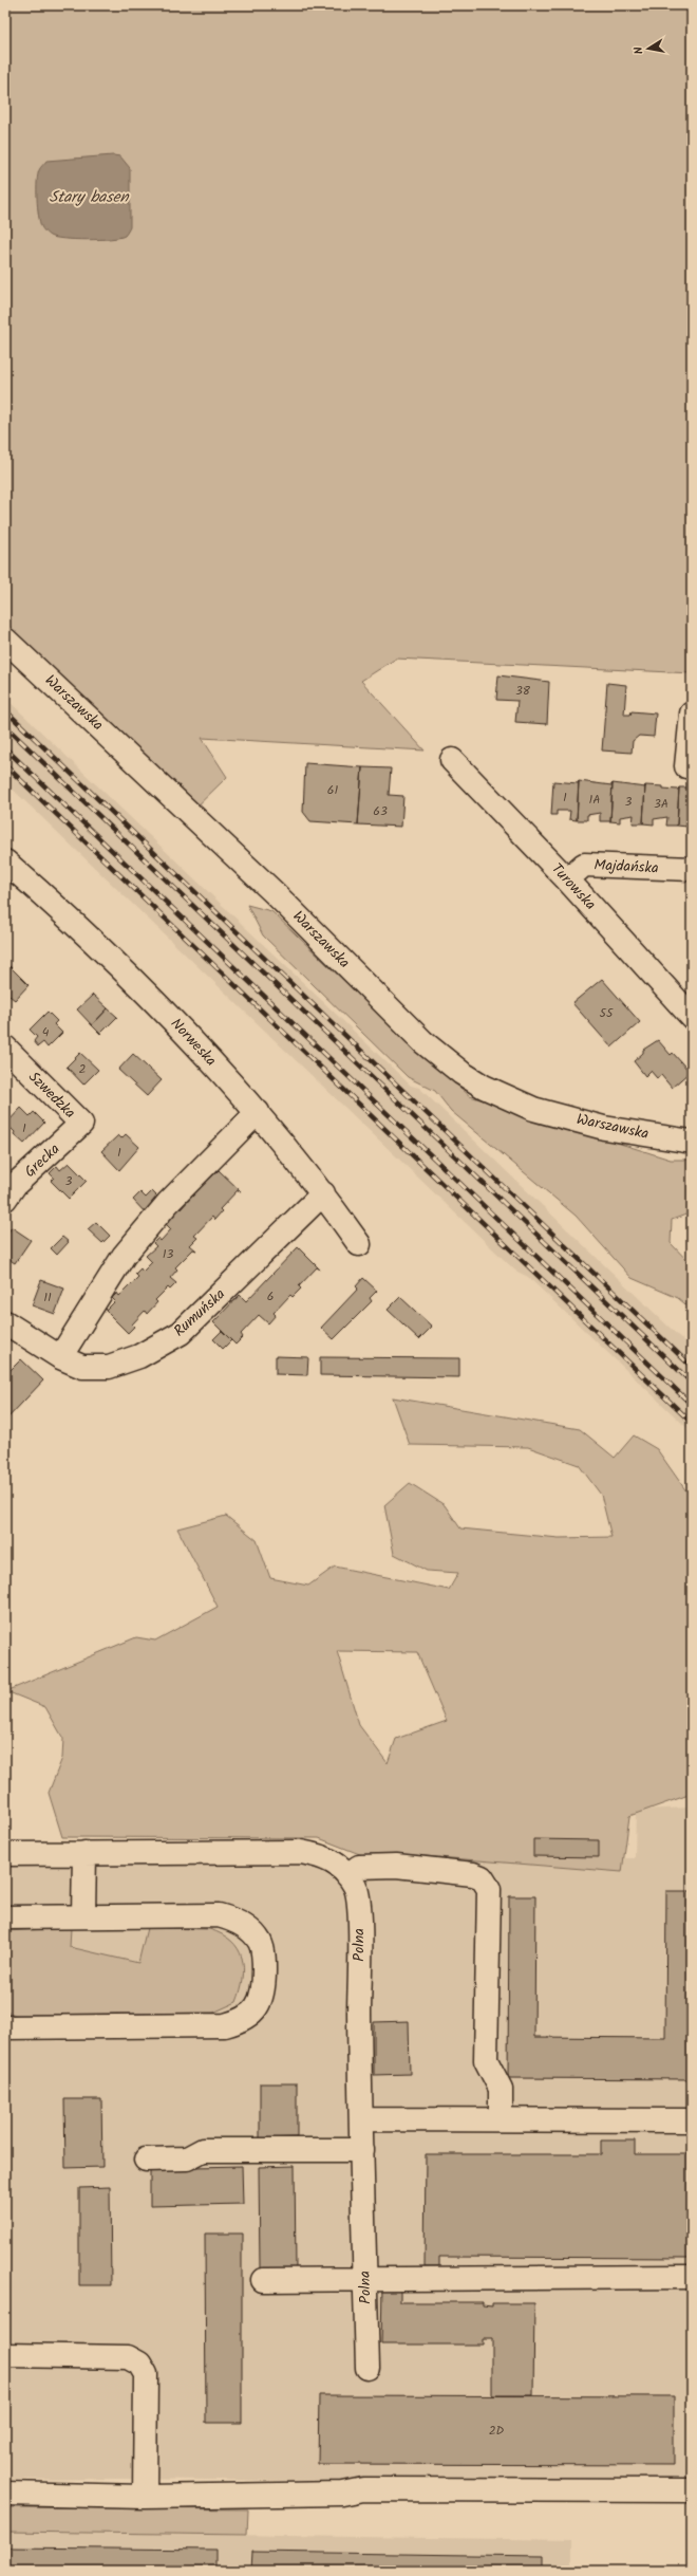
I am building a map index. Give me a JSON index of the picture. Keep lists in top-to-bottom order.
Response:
{
  "streets": {
    "street": [
      "Warszawska",
      "Majdańska",
      "Turowska",
      "Norweska",
      "Szwedzka",
      "Grecka",
      "Rumuńska",
      "Polna"
    ]
  },
  "crossings": [
    ["Majdańska", "Turowska"],
    ["Norweska", "Rumuńska"],
    ["Szwedzka", "Grecka"]
  ],
  "water": ["Stary basen"],
  "house_numbers": [
    "38",
    "61",
    "1",
    "1A",
    "3",
    "3A",
    "63",
    "55",
    "4",
    "2",
    "1",
    "1",
    "3",
    "13",
    "6",
    "11",
    "2D"
  ],
  "north": "left"
}
